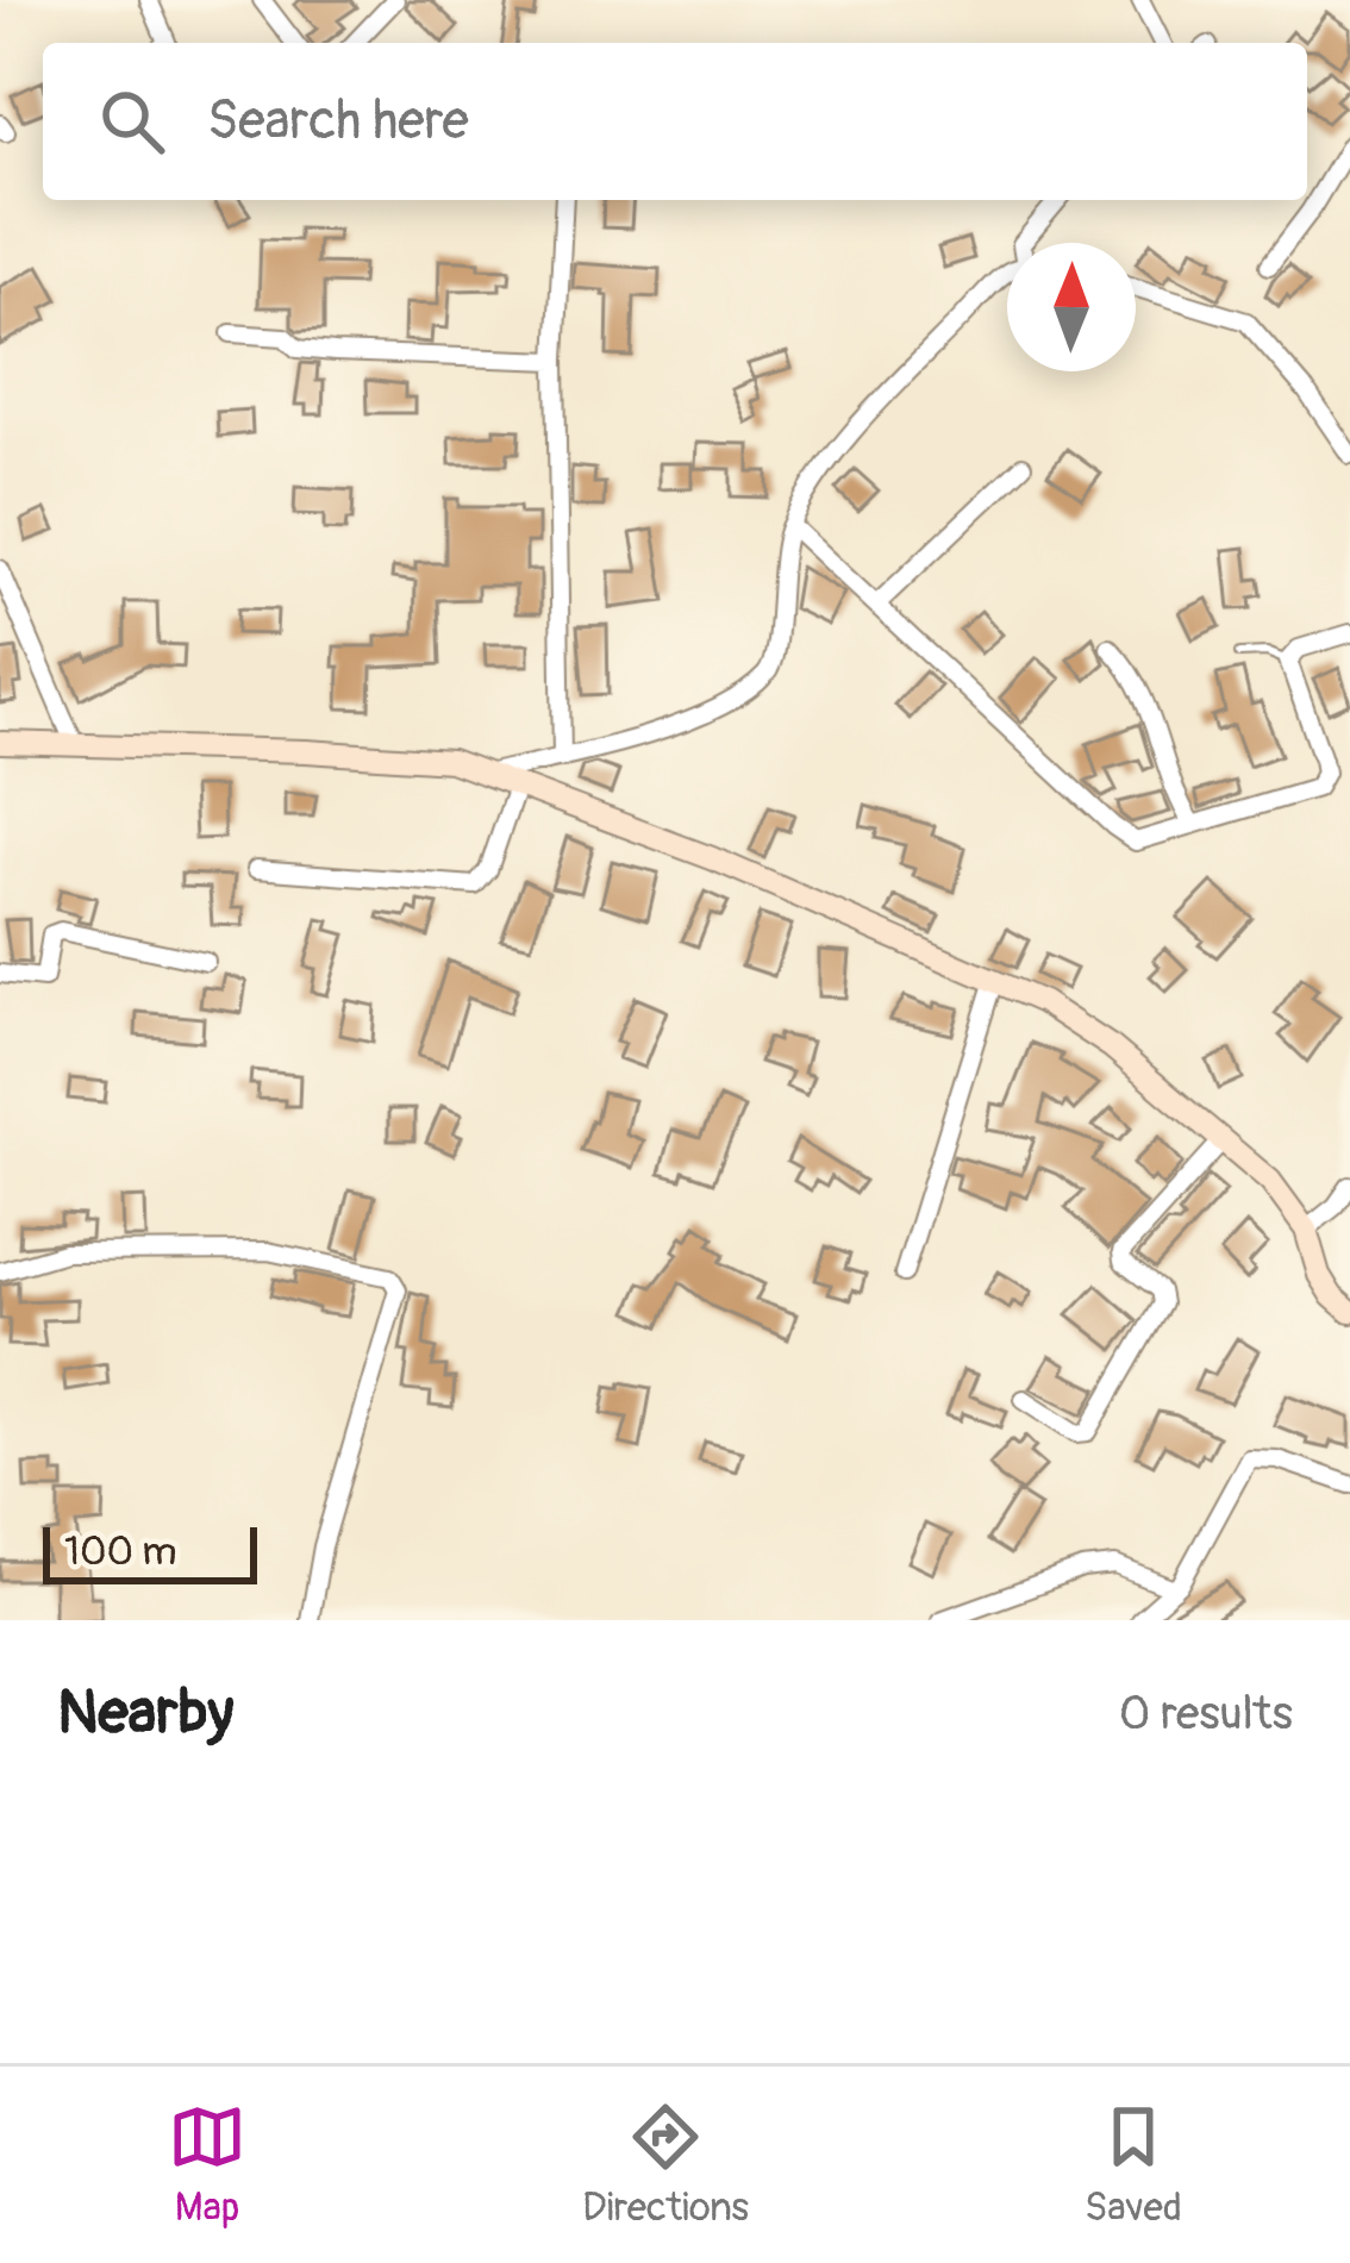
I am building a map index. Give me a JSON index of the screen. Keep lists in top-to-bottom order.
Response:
{
  "scale_bar": "100 m",
  "north": "top",
  "page": {
    "search": "Search here",
    "scale": "100 m",
    "heading": ["Nearby", "0 results"],
    "nav": ["Map", "Directions", "Saved"]
  }
}
